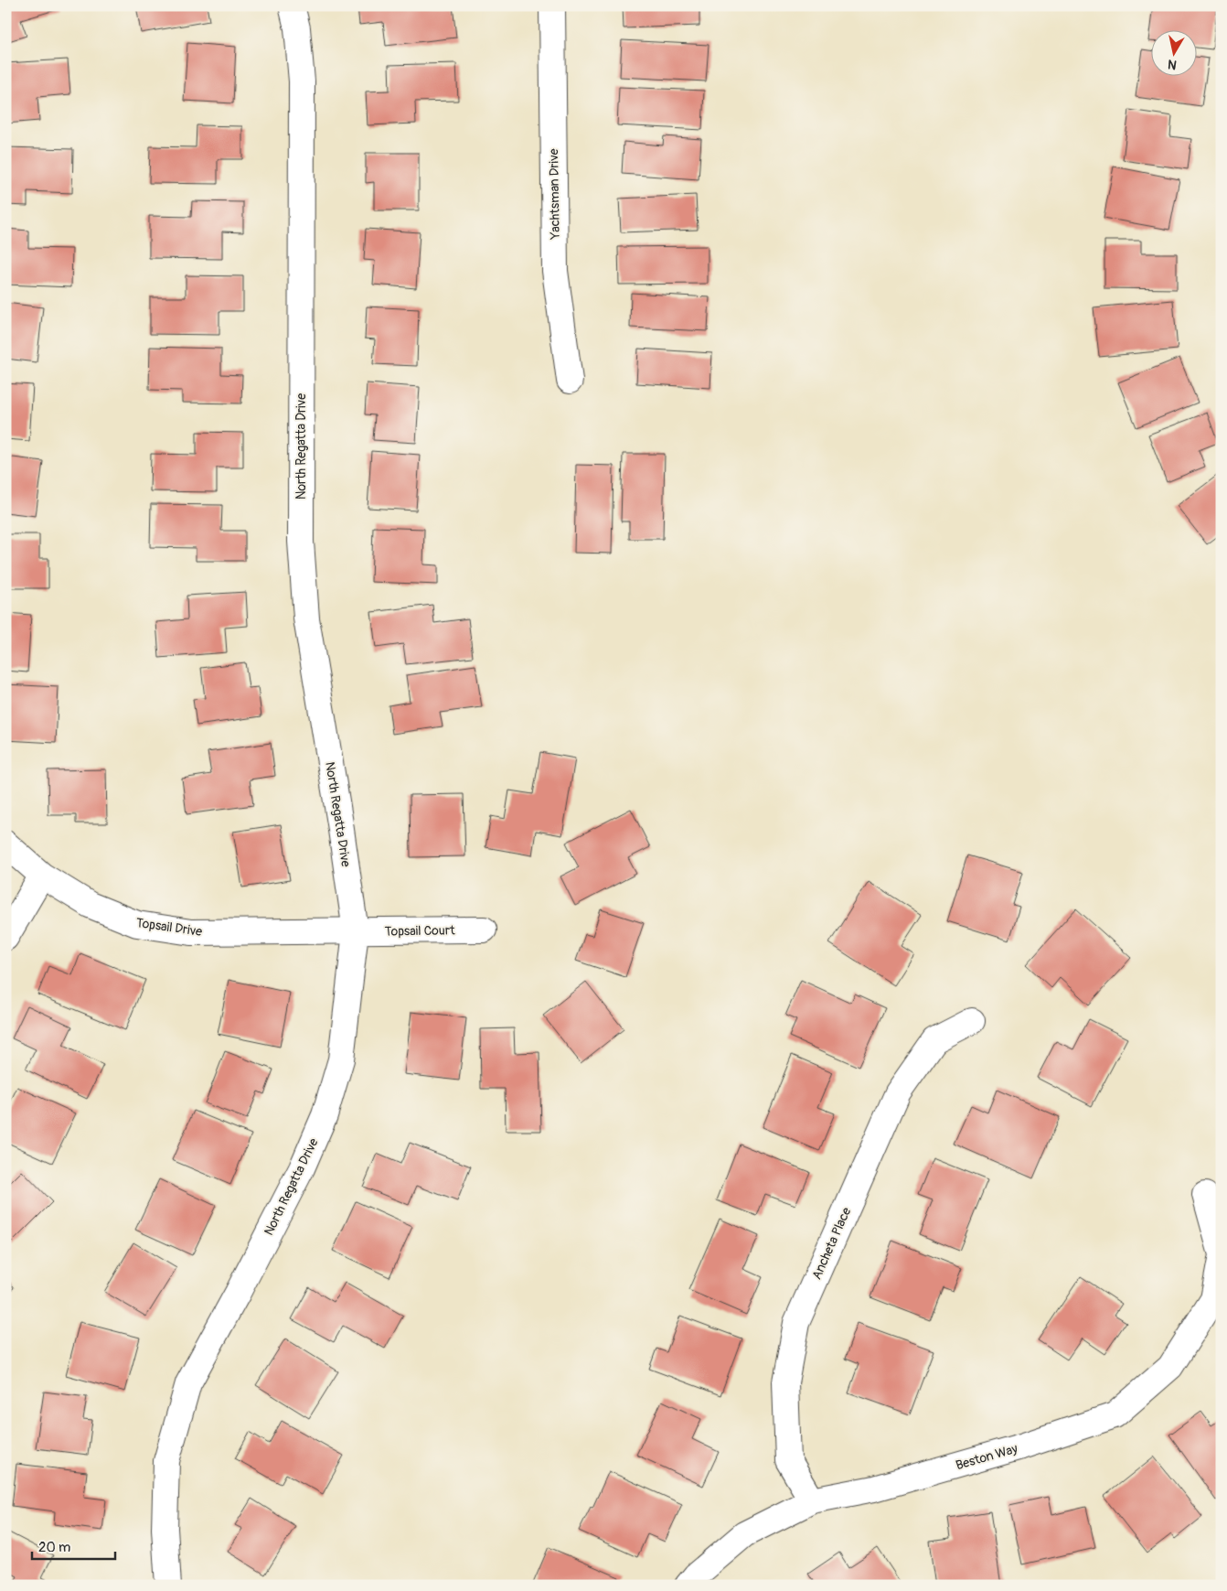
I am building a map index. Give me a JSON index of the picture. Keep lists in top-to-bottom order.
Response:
{
  "streets": {
    "street": [
      "Yachtsman Drive",
      "North Regatta Drive",
      "Topsail Drive",
      "Topsail Court",
      "Ancheta Place",
      "Beston Way"
    ]
  },
  "crossings": [
    ["North Regatta Drive", "Topsail Drive"],
    ["North Regatta Drive", "Topsail Court"],
    ["Topsail Drive", "Topsail Court"],
    ["Ancheta Place", "Beston Way"]
  ],
  "scale_bar": "20 m",
  "north": "bottom"
}
